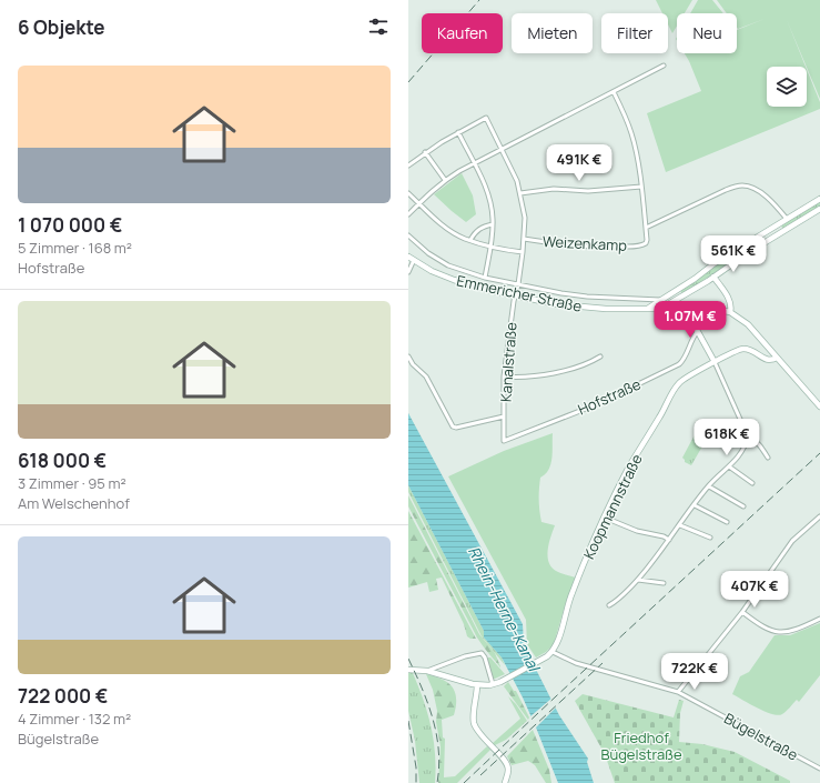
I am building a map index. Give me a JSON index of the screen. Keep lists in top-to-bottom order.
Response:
{
  "streets": {
    "main road": ["Emmericher Straße", "Koopmannstraße"],
    "street": [
      "Weizenkamp",
      "Kanalstraße",
      "Hofstraße",
      "Bügelstraße"
    ]
  },
  "crossings": [
    ["Weizenkamp", "Kanalstraße"],
    ["Emmericher Straße", "Kanalstraße"],
    ["Emmericher Straße", "Koopmannstraße"],
    ["Kanalstraße", "Hofstraße"],
    ["Koopmannstraße", "Bügelstraße"]
  ],
  "water": ["Rhein-Herne-Kanal"],
  "parks": ["Friedhof Bügelstraße"],
  "page": {
    "heading": "6 Objekte",
    "chip": [
      "Kaufen",
      "Mieten",
      "Filter",
      "Neu"
    ],
    "list": [
      {
        "name": "1 070 000 €",
        "note": "5 Zimmer · 168 m² · Hofstraße"
      },
      {
        "name": "618 000 €",
        "note": "3 Zimmer · 95 m² · Am Welschenhof"
      },
      {
        "name": "722 000 €",
        "note": "4 Zimmer · 132 m² · Bügelstraße"
      }
    ],
    "price": [
      "491K €",
      "561K €",
      "1.07M €",
      "618K €",
      "407K €",
      "722K €"
    ]
  }
}
